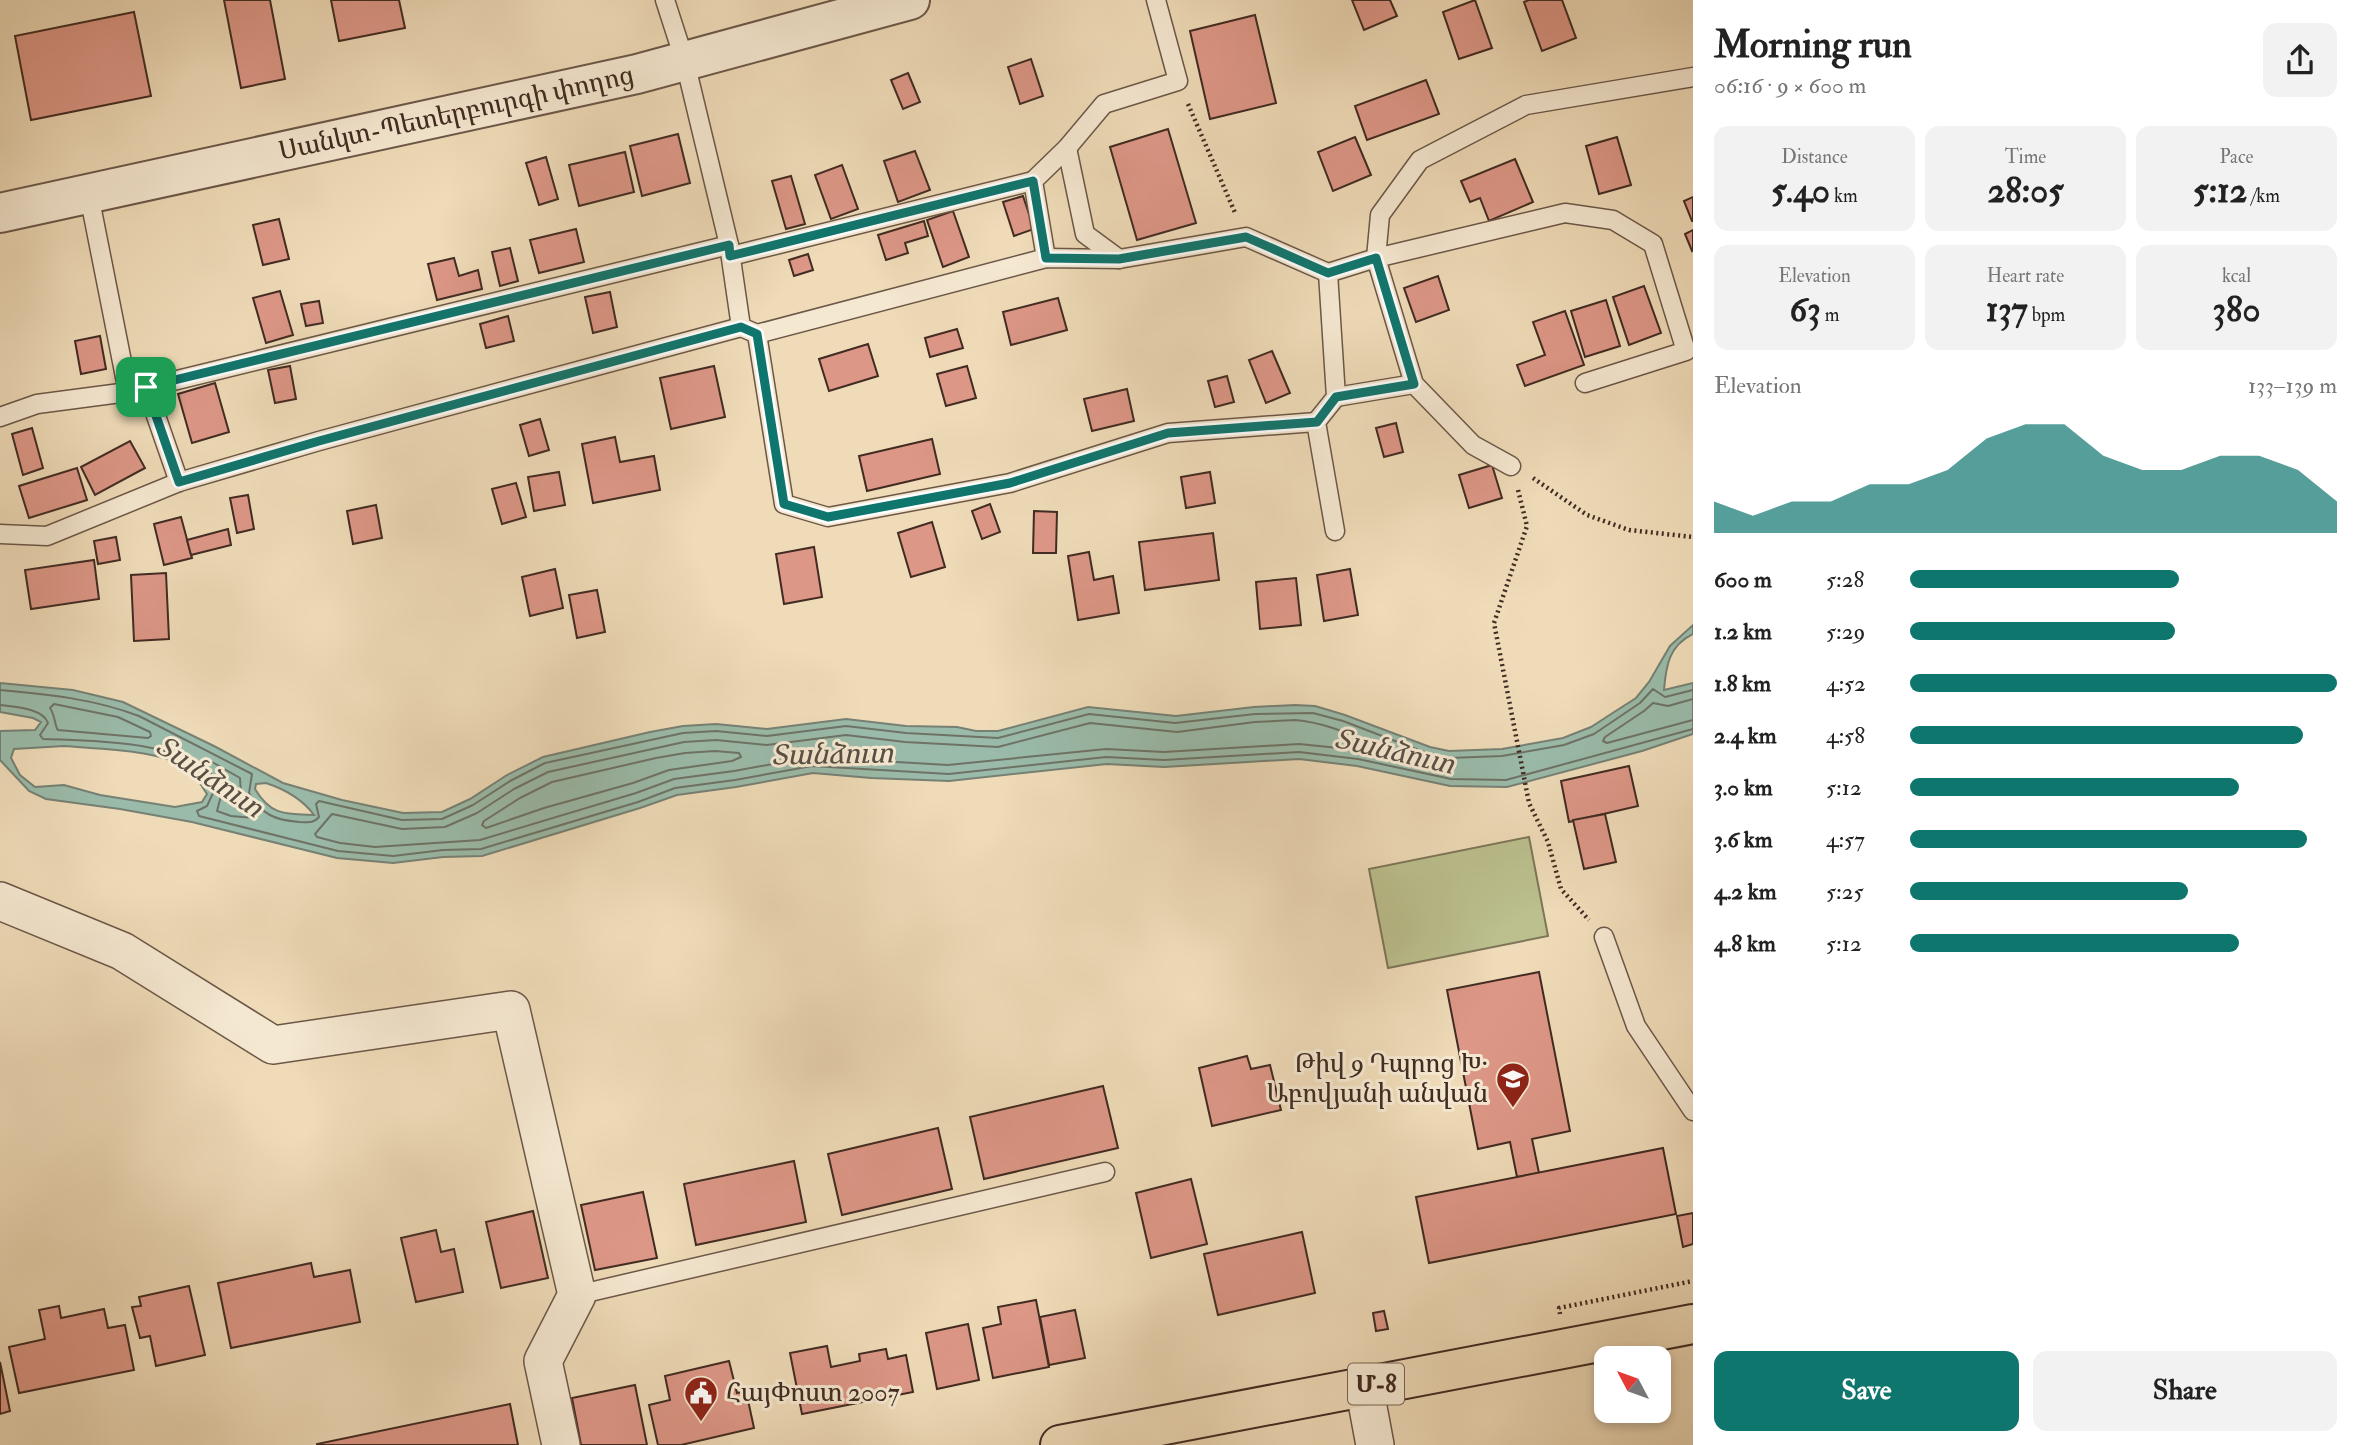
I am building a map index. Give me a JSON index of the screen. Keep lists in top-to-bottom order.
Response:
{
  "streets": {
    "highway": ["Մ-8"],
    "street": ["Սանկտ-Պետերբուրգի փողոց"]
  },
  "water": ["Տանձուտ"],
  "places": {
    "school or university": ["Թիվ 9 Դպրոց Խ․ Աբովյանի անվան"],
    "public building": ["ՀայՓոստ 2007"]
  },
  "north": "top left",
  "page": {
    "heading": ["Morning run", "06:16 · 9 × 600 m"],
    "stats": [
      ["Distance", "5.40 km"],
      ["Time", "28:05"],
      ["Pace", "5:12 /km"],
      ["Elevation", "63 m"],
      ["Heart rate", "137 bpm"],
      ["kcal", "380"]
    ],
    "chart": ["Elevation", "133–139 m"],
    "list": [
      {
        "name": "600 m",
        "note": "5:28"
      },
      {
        "name": "1.2 km",
        "note": "5:29"
      },
      {
        "name": "1.8 km",
        "note": "4:52"
      },
      {
        "name": "2.4 km",
        "note": "4:58"
      },
      {
        "name": "3.0 km",
        "note": "5:12"
      },
      {
        "name": "3.6 km",
        "note": "4:57"
      },
      {
        "name": "4.2 km",
        "note": "5:25"
      },
      {
        "name": "4.8 km",
        "note": "5:12"
      }
    ],
    "buttons": ["Save", "Share"]
  }
}
